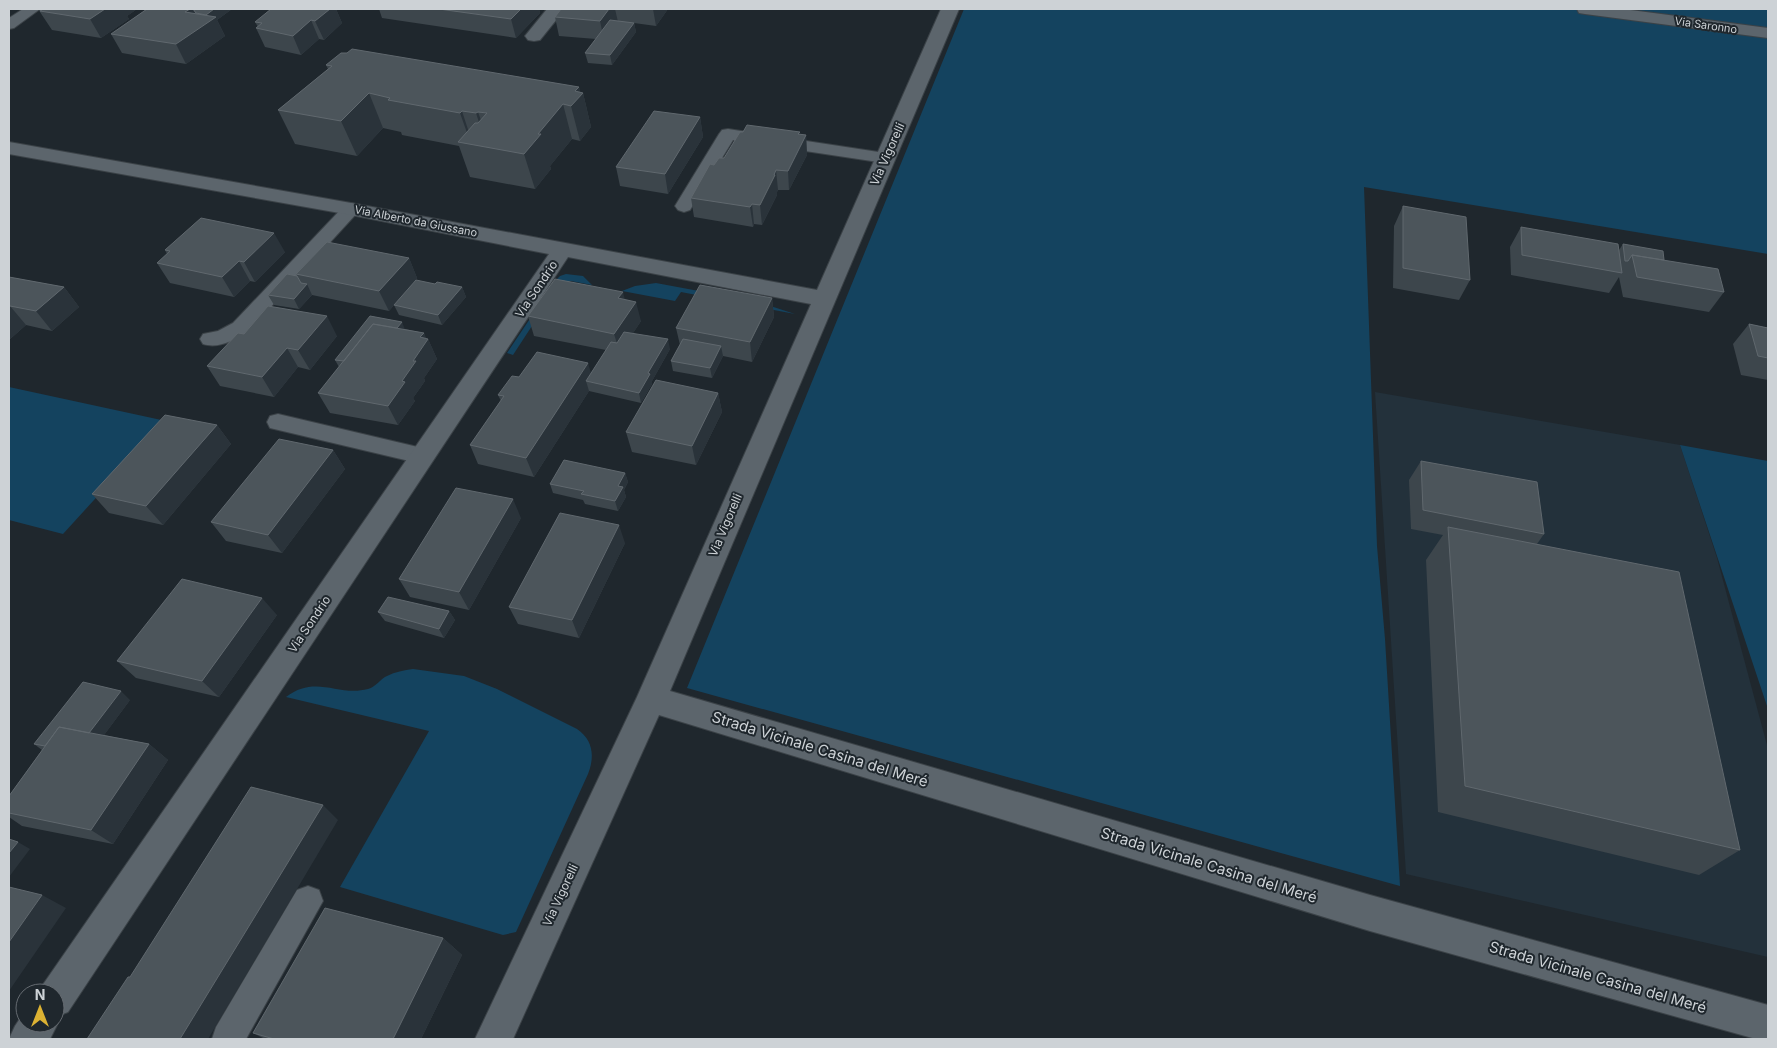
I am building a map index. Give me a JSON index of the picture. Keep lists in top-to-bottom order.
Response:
{
  "streets": {
    "street": [
      "Via Saronno",
      "Via Vigorelli",
      "Via Alberto da Giussano",
      "Via Sondrio",
      "Strada Vicinale Casina del Meré"
    ]
  },
  "crossings": [
    ["Via Vigorelli", "Via Alberto da Giussano"],
    ["Via Vigorelli", "Strada Vicinale Casina del Meré"],
    ["Via Alberto da Giussano", "Via Sondrio"]
  ],
  "north": "top"
}
